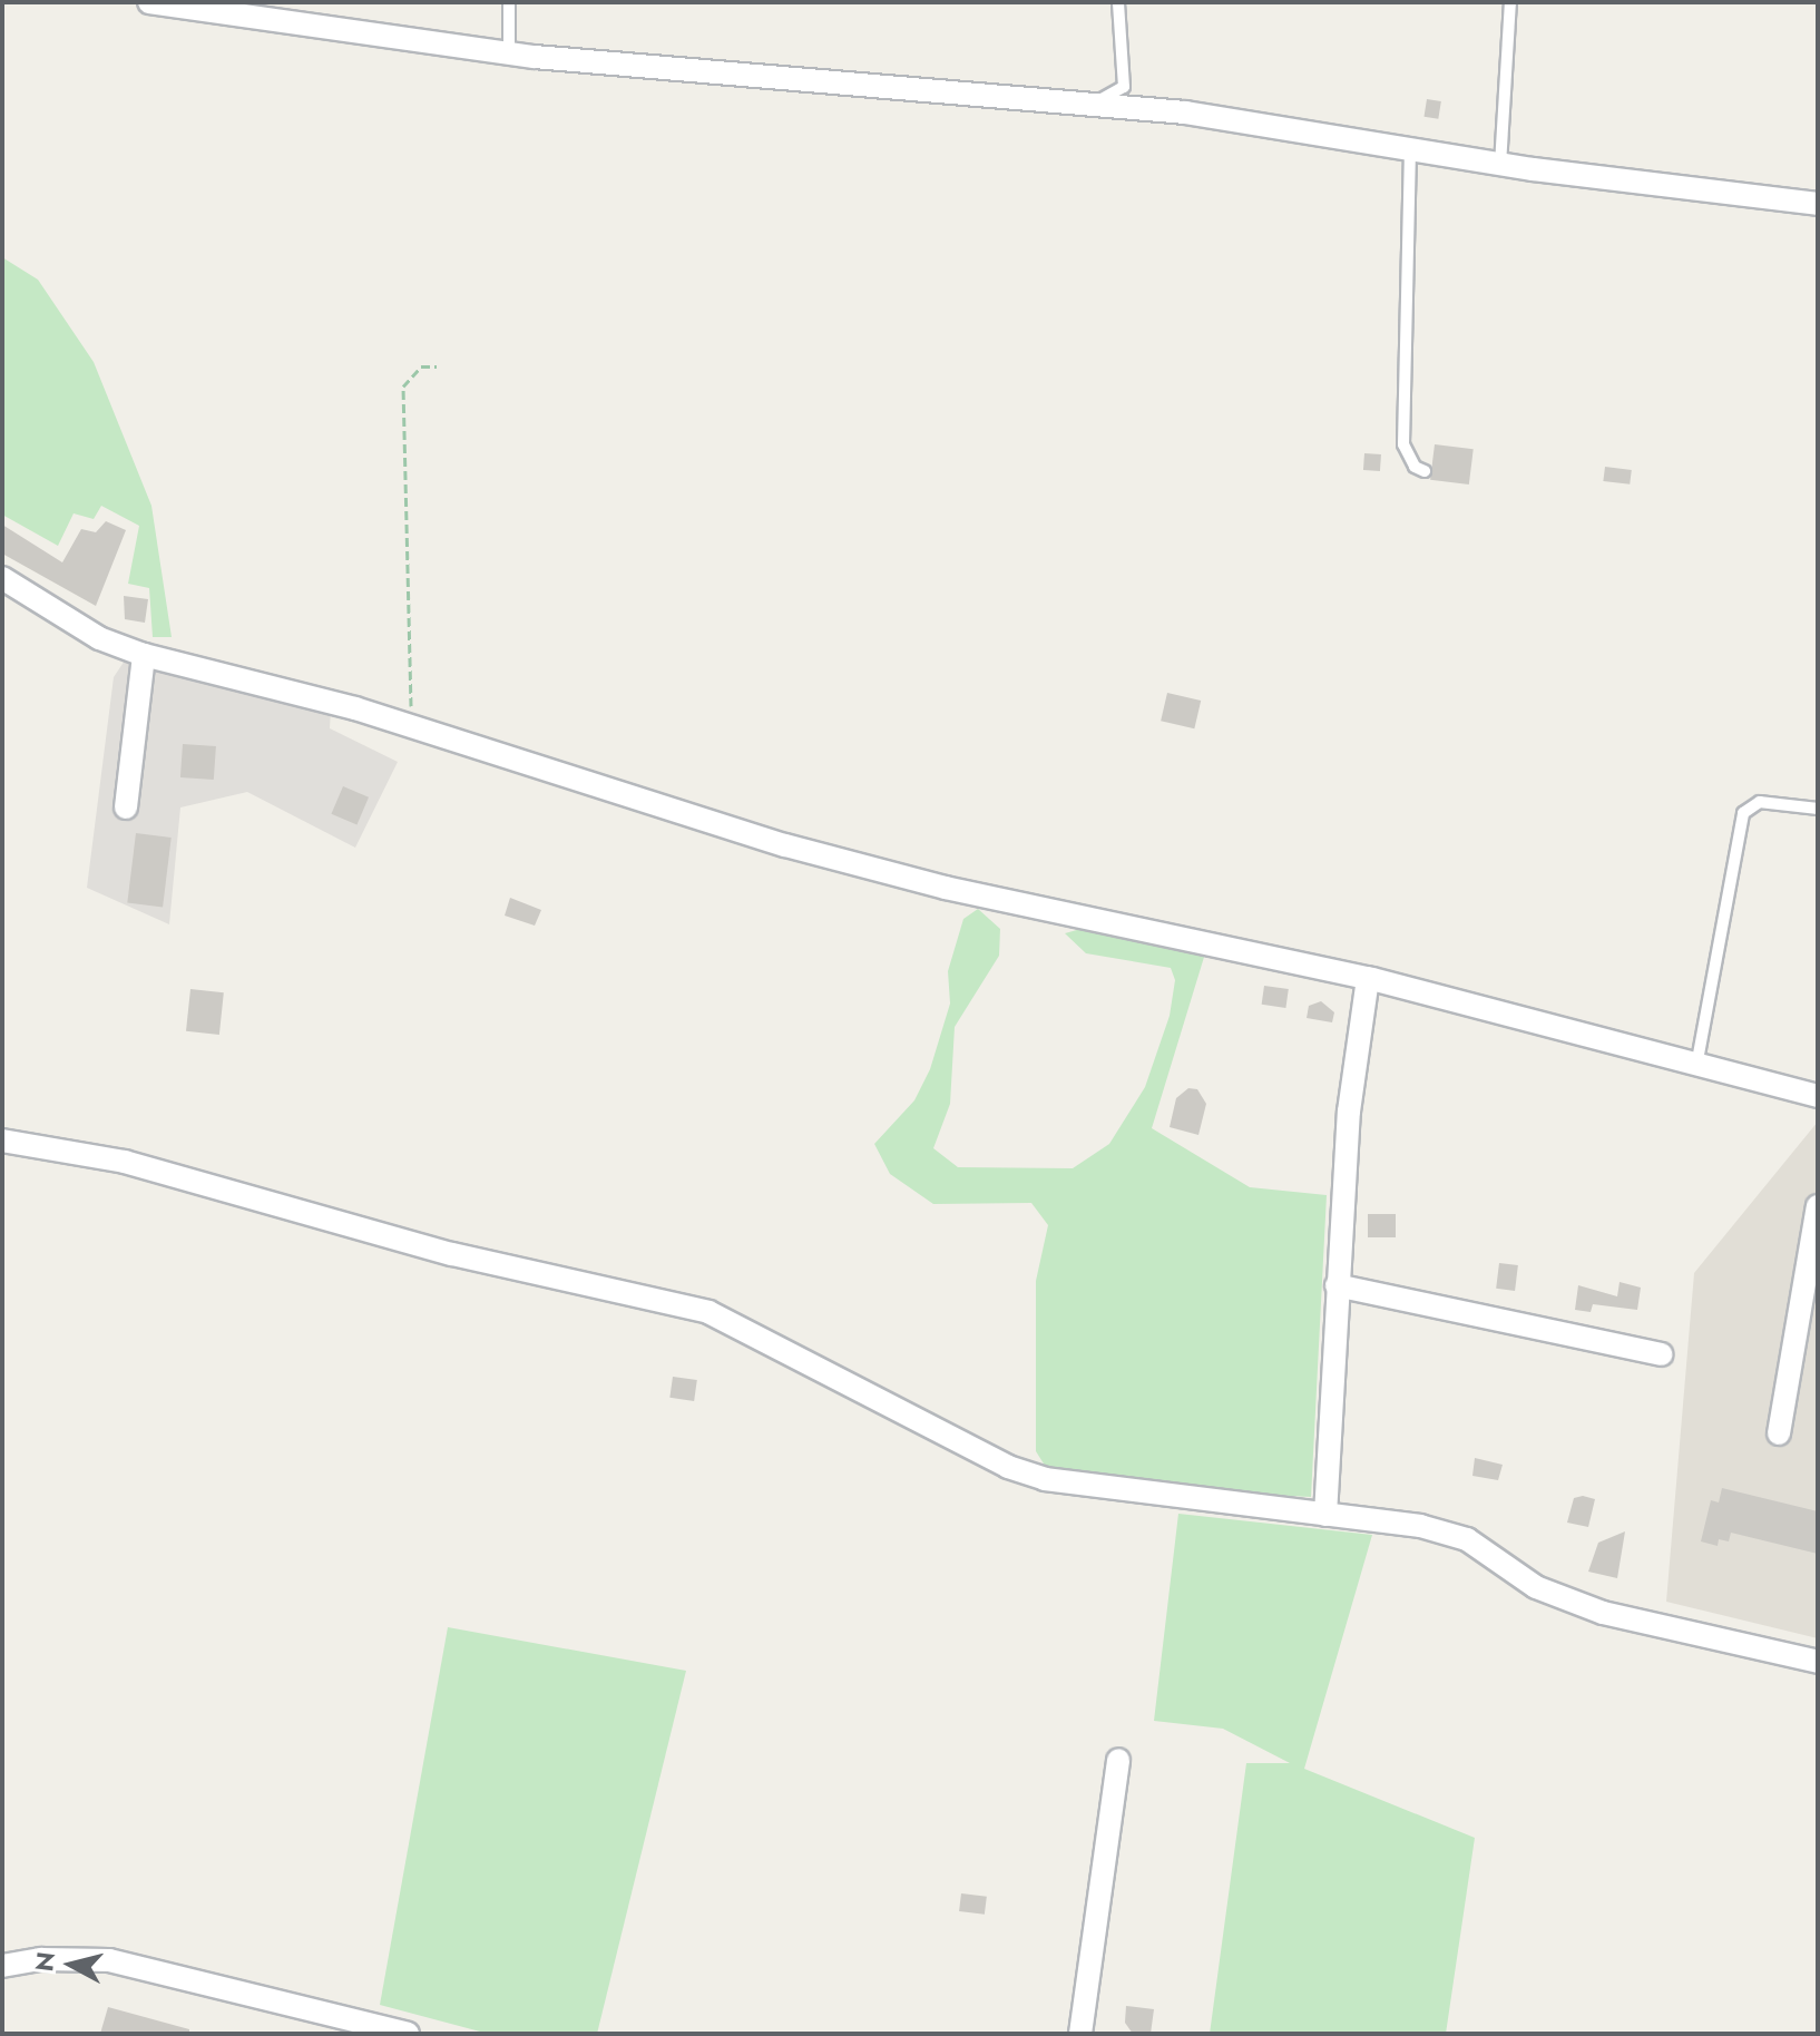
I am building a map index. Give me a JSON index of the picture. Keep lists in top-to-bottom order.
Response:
{
  "north": "left"
}
